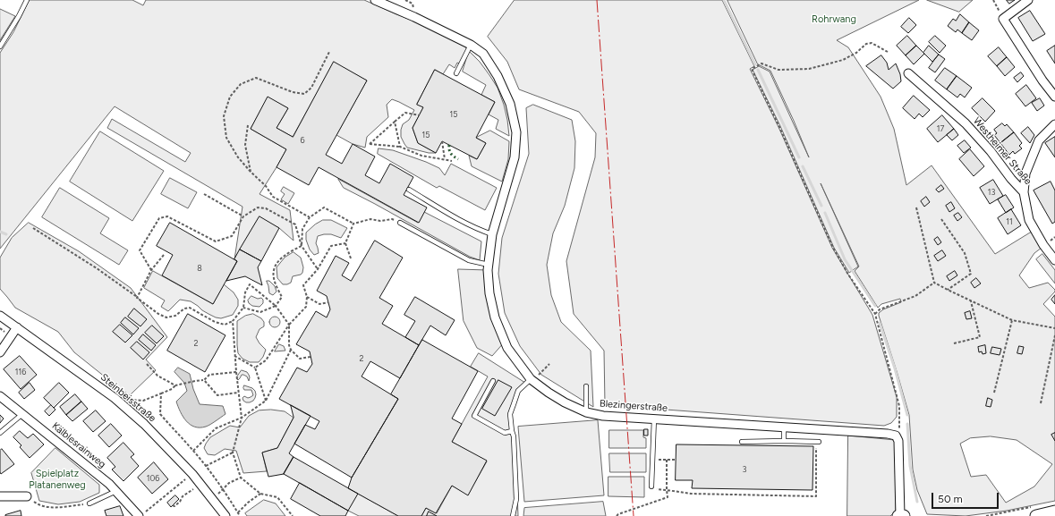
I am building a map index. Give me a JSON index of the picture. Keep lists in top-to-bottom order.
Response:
{
  "streets": {
    "street": [
      "Westheimer Straße",
      "Steinbeisstraße",
      "Blezingerstraße",
      "Kälblesrainweg"
    ]
  },
  "parks": ["Rohrwang", "Spielplatz Platanenweg"],
  "house_numbers": [
    "15",
    "17",
    "15",
    "6",
    "13",
    "11",
    "8",
    "2",
    "2",
    "116",
    "3",
    "106"
  ],
  "scale_bar": "50 m"
}
